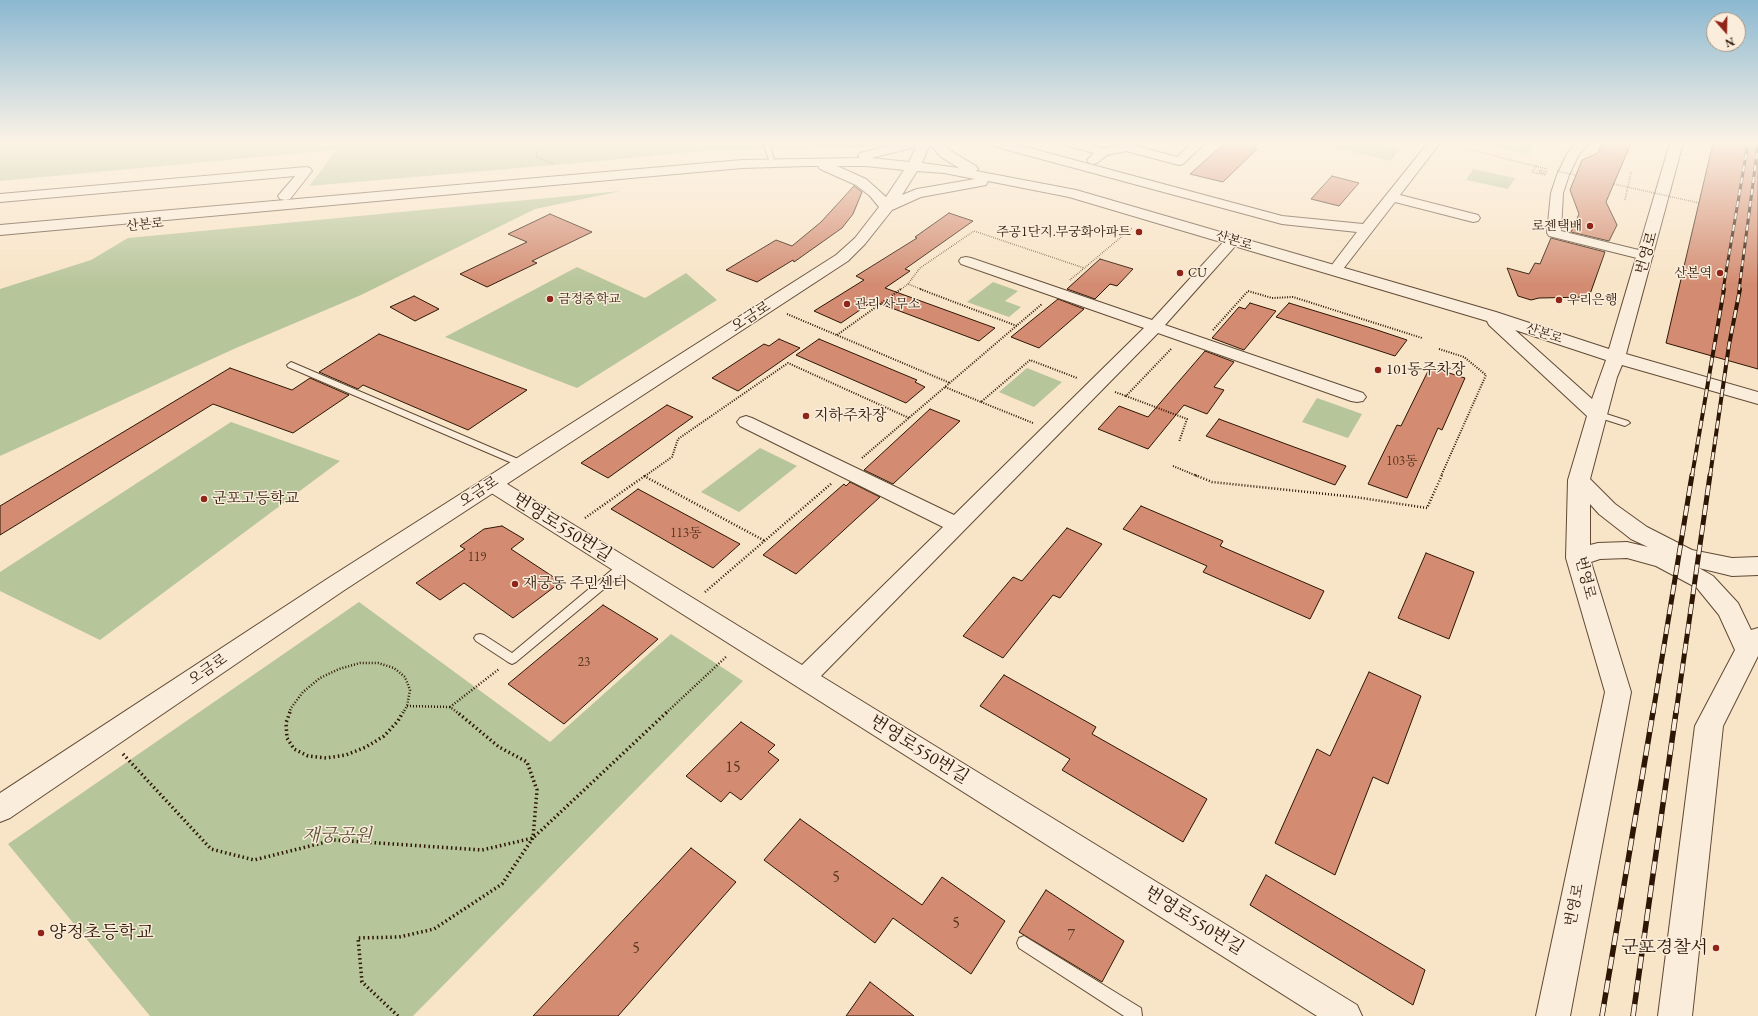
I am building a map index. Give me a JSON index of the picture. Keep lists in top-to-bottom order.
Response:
{
  "streets": {
    "street": [
      "산본로",
      "번영로",
      "오금로",
      "번영로550번길"
    ]
  },
  "crossings": [
    ["산본로", "번영로"],
    ["오금로", "번영로550번길"]
  ],
  "parks": ["재궁공원"],
  "places": [
    "로젠택배",
    "주공1단지.무궁화아파트",
    "CU",
    "산본역",
    "금정중학교",
    "우리은행",
    "관리 사무소",
    "101동주차장",
    "지하주차장",
    "군포고등학교",
    "재궁동 주민센터",
    "양정초등학교",
    "군포경찰서"
  ],
  "house_numbers": [
    "103동",
    "113동",
    "119",
    "23",
    "15",
    "5",
    "5",
    "7",
    "5"
  ],
  "north": "bottom"
}
